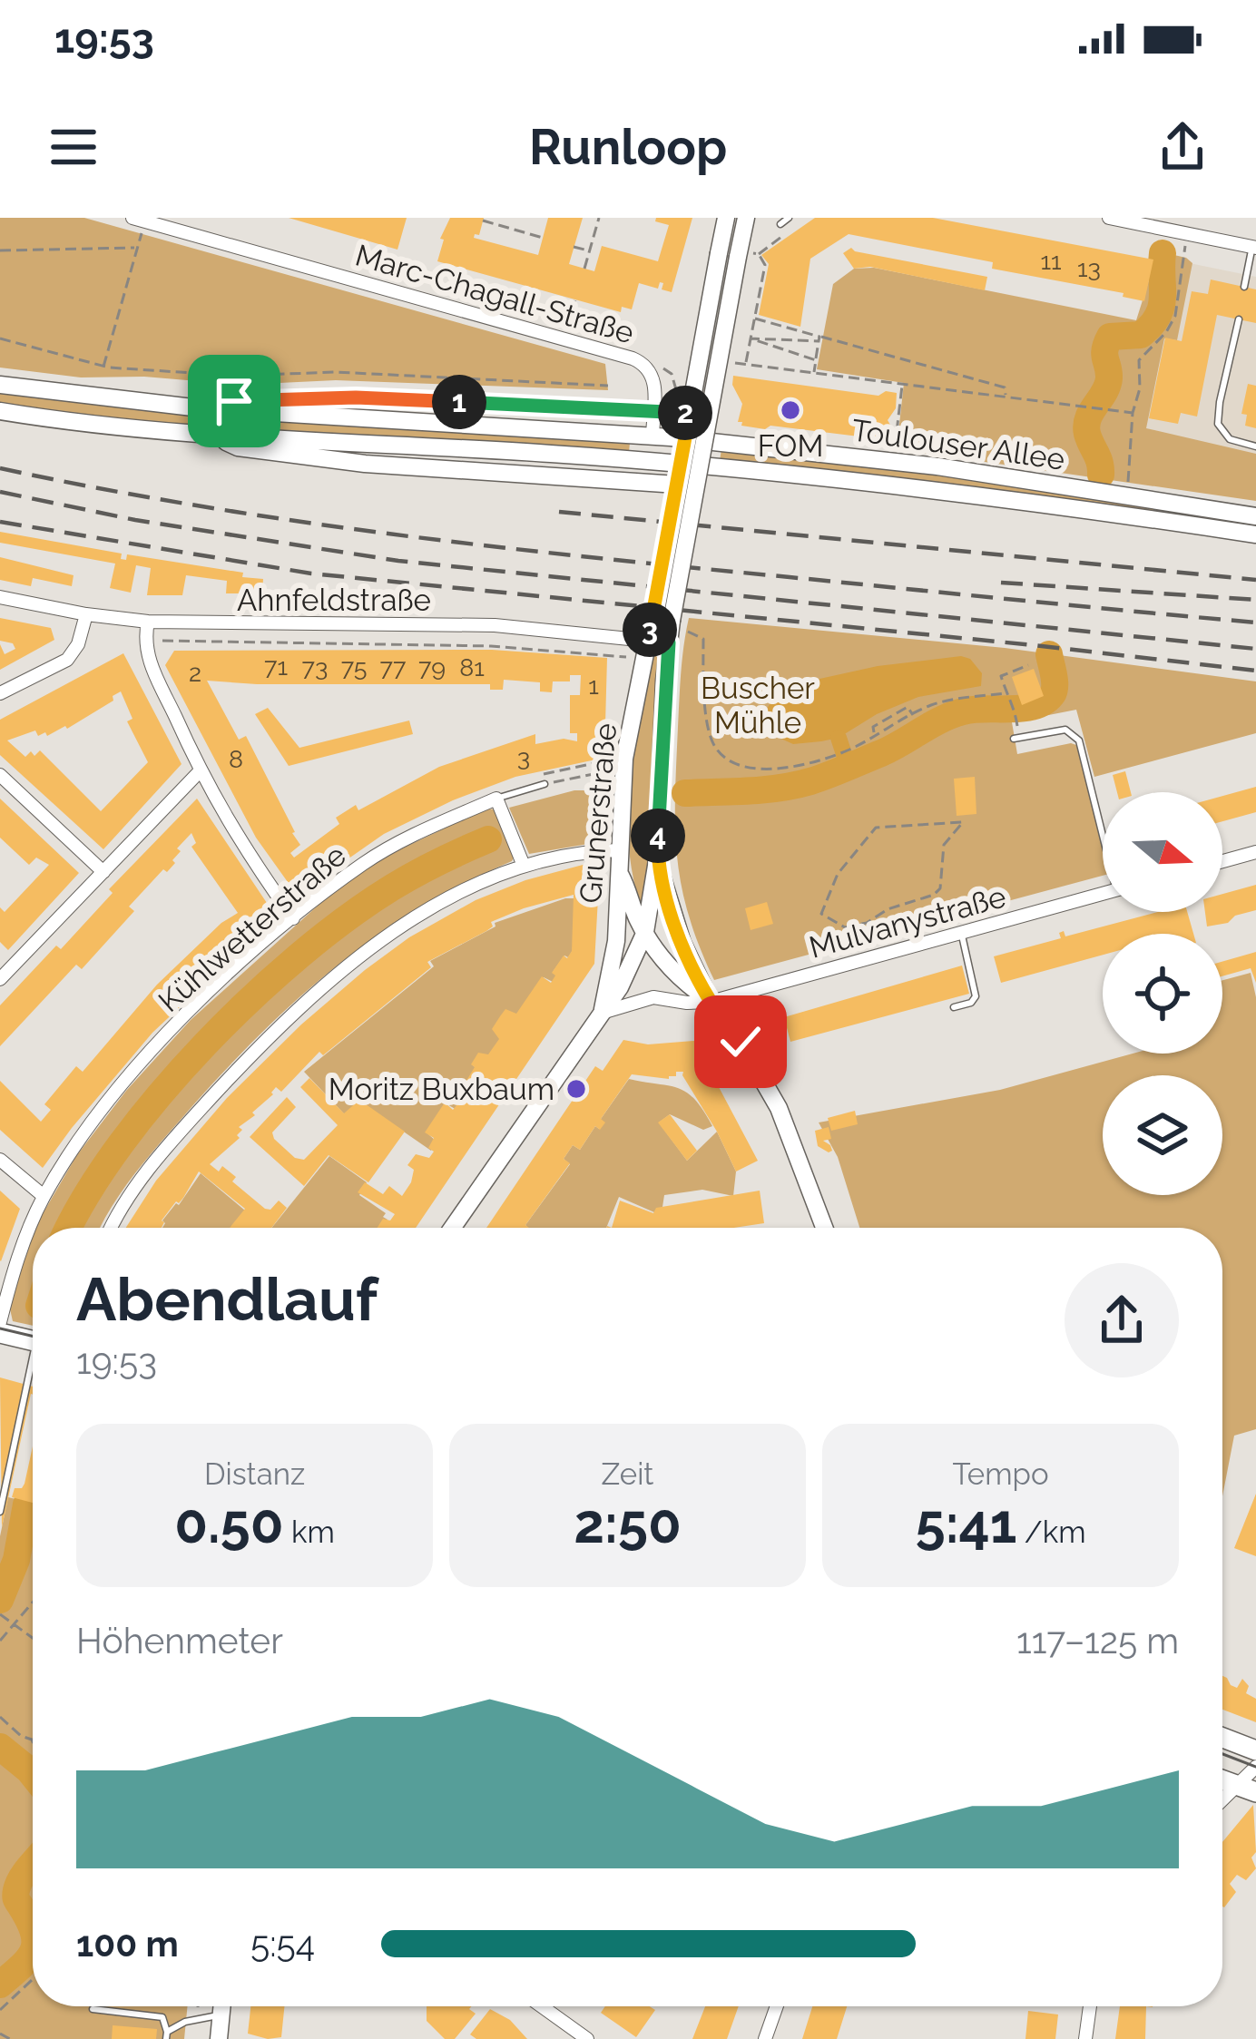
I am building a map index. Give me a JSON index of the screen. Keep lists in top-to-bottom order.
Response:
{
  "streets": {
    "main road": ["Toulouser Allee", "Grunerstraße"],
    "street": [
      "Marc-Chagall-Straße",
      "Ahnfeldstraße",
      "Mulvanystraße",
      "Kühlwetterstraße"
    ]
  },
  "crossings": [
    ["Marc-Chagall-Straße", "Toulouser Allee"],
    ["Ahnfeldstraße", "Grunerstraße"],
    ["Grunerstraße", "Mulvanystraße"]
  ],
  "parks": ["Buscher Mühle"],
  "places": ["FOM", "Moritz Buxbaum"],
  "house_numbers": [
    "11",
    "13",
    "71",
    "73",
    "75",
    "77",
    "79",
    "81",
    "2",
    "1",
    "3",
    "8"
  ],
  "north": "right",
  "page": {
    "status": "19:53",
    "header": "Runloop",
    "pins": [
      "1",
      "2",
      "3",
      "4"
    ],
    "heading": ["Abendlauf", "19:53"],
    "stats": [
      ["Distanz", "0.50 km"],
      ["Zeit", "2:50"],
      ["Tempo", "5:41 /km"]
    ],
    "chart": ["Höhenmeter", "117–125 m"],
    "list": [
      {
        "name": "100 m",
        "note": "5:54"
      }
    ]
  }
}
